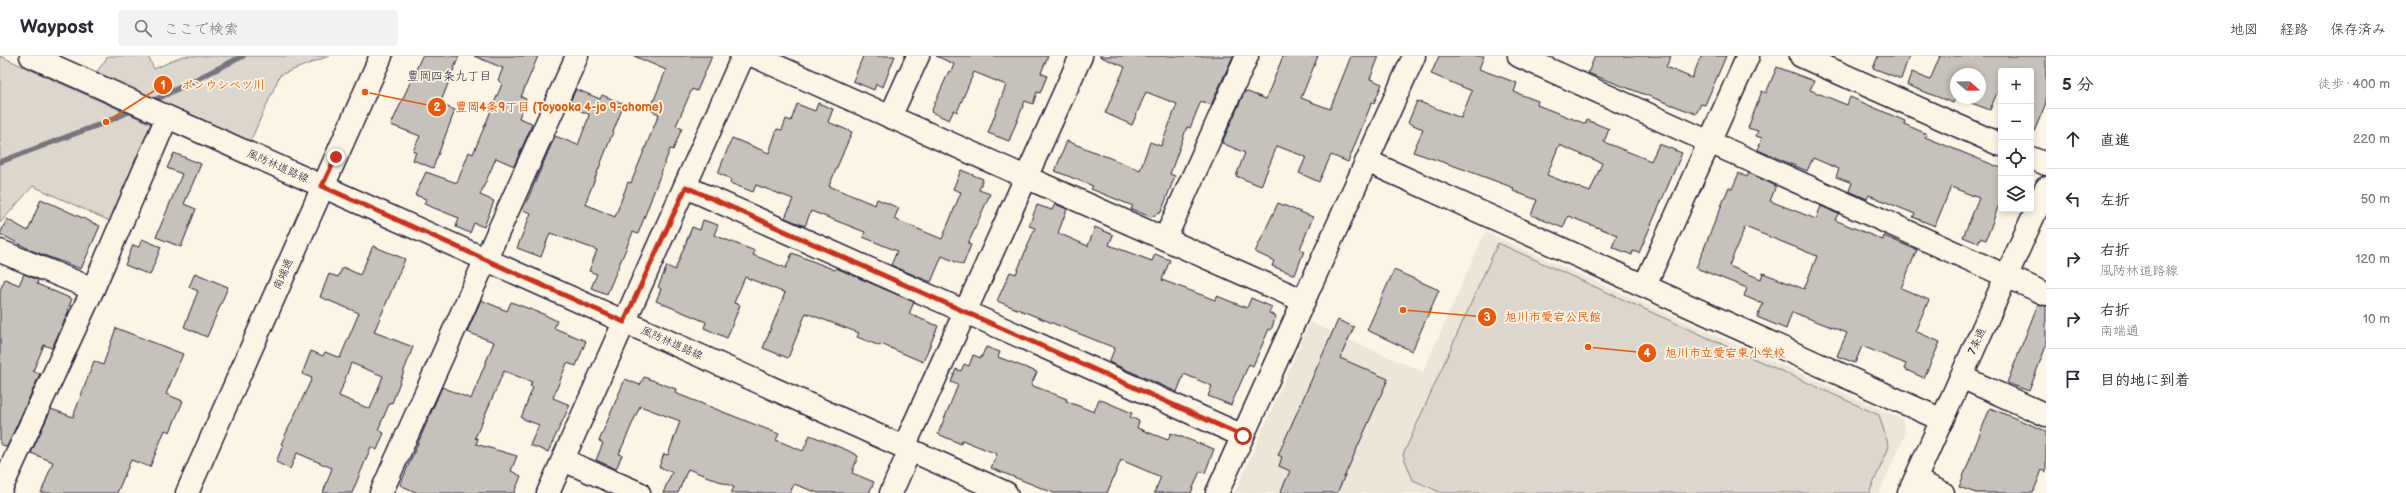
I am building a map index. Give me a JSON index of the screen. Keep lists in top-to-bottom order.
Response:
{
  "streets": {
    "street": ["風防林道路線", "南端通", "7条通"]
  },
  "crossings": [
    ["風防林道路線", "南端通"]
  ],
  "districts": ["豊岡四条九丁目"],
  "places": [
    "豊岡4条9丁目 (Toyooka 4-jo 9-chome)",
    "ポンウシベツ川",
    "旭川市愛宕公民館",
    "旭川市立愛宕東小学校"
  ],
  "north": "right",
  "page": {
    "header": "Waypost",
    "search": "ここで検索",
    "nav": ["地図", "経路", "保存済み"],
    "heading": ["5 分", "徒歩 · 400 m"],
    "map_buttons": ["+", "−"],
    "list": [
      ["直進", "220 m"],
      ["左折", "50 m"],
      ["右折", "風防林道路線", "120 m"],
      ["右折", "南端通", "10 m"],
      "目的地に到着"
    ]
  }
}
